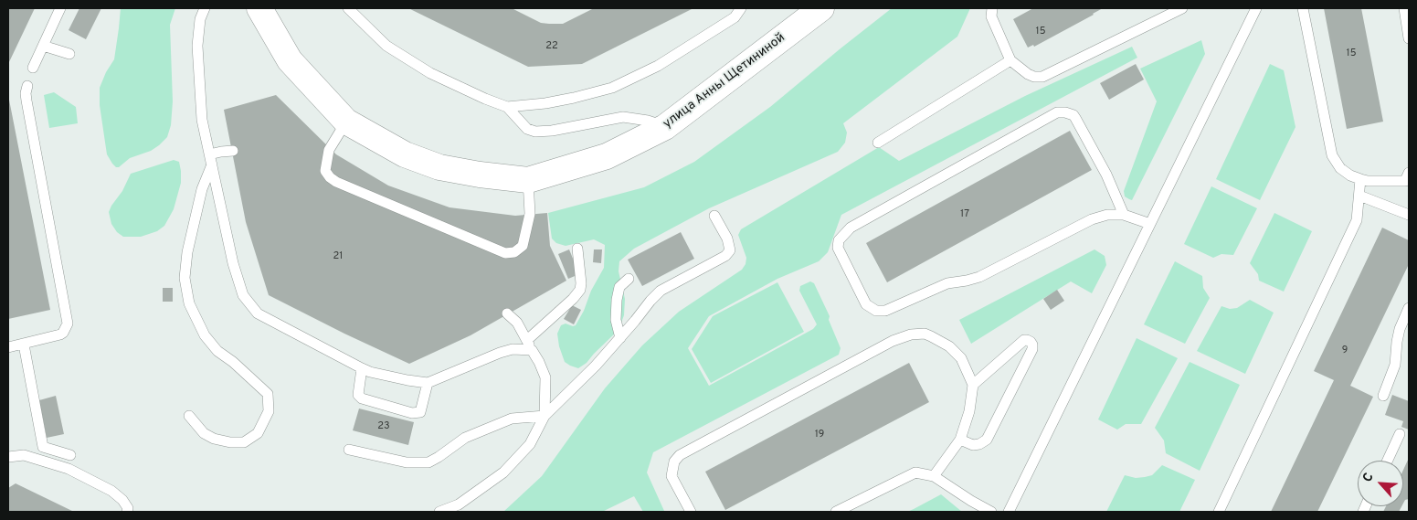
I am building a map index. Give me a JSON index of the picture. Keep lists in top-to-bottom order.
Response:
{
  "streets": {
    "main road": ["улица Анны Щетининой"]
  },
  "house_numbers": [
    "15",
    "22",
    "15",
    "17",
    "21",
    "9",
    "23",
    "19"
  ],
  "north": "top left"
}
